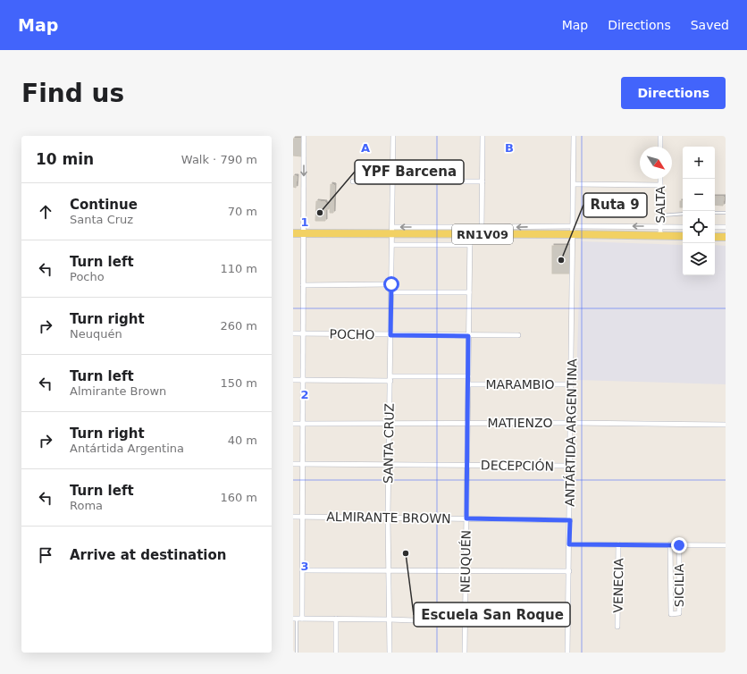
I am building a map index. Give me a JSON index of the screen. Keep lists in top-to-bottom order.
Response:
{
  "streets": {
    "main road": ["RN1V09"],
    "street": [
      "SALTA",
      "POCHO",
      "MARAMBIO",
      "MATIENZO",
      "ANTÁRTIDA ARGENTINA",
      "SANTA CRUZ",
      "DECEPCIÓN",
      "ALMIRANTE BROWN",
      "NEUQUÉN",
      "VENECIA",
      "SICILIA"
    ]
  },
  "crossings": [
    ["SALTA", "RN1V09"],
    ["RN1V09", "ANTÁRTIDA ARGENTINA"],
    ["RN1V09", "SANTA CRUZ"],
    ["RN1V09", "NEUQUÉN"],
    ["POCHO", "SANTA CRUZ"],
    ["POCHO", "NEUQUÉN"],
    ["MARAMBIO", "ANTÁRTIDA ARGENTINA"],
    ["MARAMBIO", "SANTA CRUZ"],
    ["MARAMBIO", "NEUQUÉN"],
    ["MATIENZO", "ANTÁRTIDA ARGENTINA"],
    ["MATIENZO", "SANTA CRUZ"],
    ["MATIENZO", "NEUQUÉN"],
    ["ANTÁRTIDA ARGENTINA", "DECEPCIÓN"],
    ["ANTÁRTIDA ARGENTINA", "ALMIRANTE BROWN"],
    ["SANTA CRUZ", "DECEPCIÓN"],
    ["SANTA CRUZ", "ALMIRANTE BROWN"],
    ["DECEPCIÓN", "NEUQUÉN"],
    ["ALMIRANTE BROWN", "NEUQUÉN"]
  ],
  "places": ["YPF Barcena", "Ruta 9", "Escuela San Roque"],
  "north": "bottom right",
  "page": {
    "header": "Map",
    "nav": ["Map", "Directions", "Saved"],
    "buttons": "Directions",
    "title": "Find us",
    "heading": ["10 min", "Walk · 790 m"],
    "map_buttons": ["+", "−"],
    "list": [
      ["Continue", "Santa Cruz", "70 m"],
      ["Turn left", "Pocho", "110 m"],
      ["Turn right", "Neuquén", "260 m"],
      ["Turn left", "Almirante Brown", "150 m"],
      ["Turn right", "Antártida Argentina", "40 m"],
      ["Turn left", "Roma", "160 m"],
      "Arrive at destination"
    ]
  },
  "grid": {
    "columns": ["A", "B"],
    "rows": ["1", "2", "3"]
  }
}
